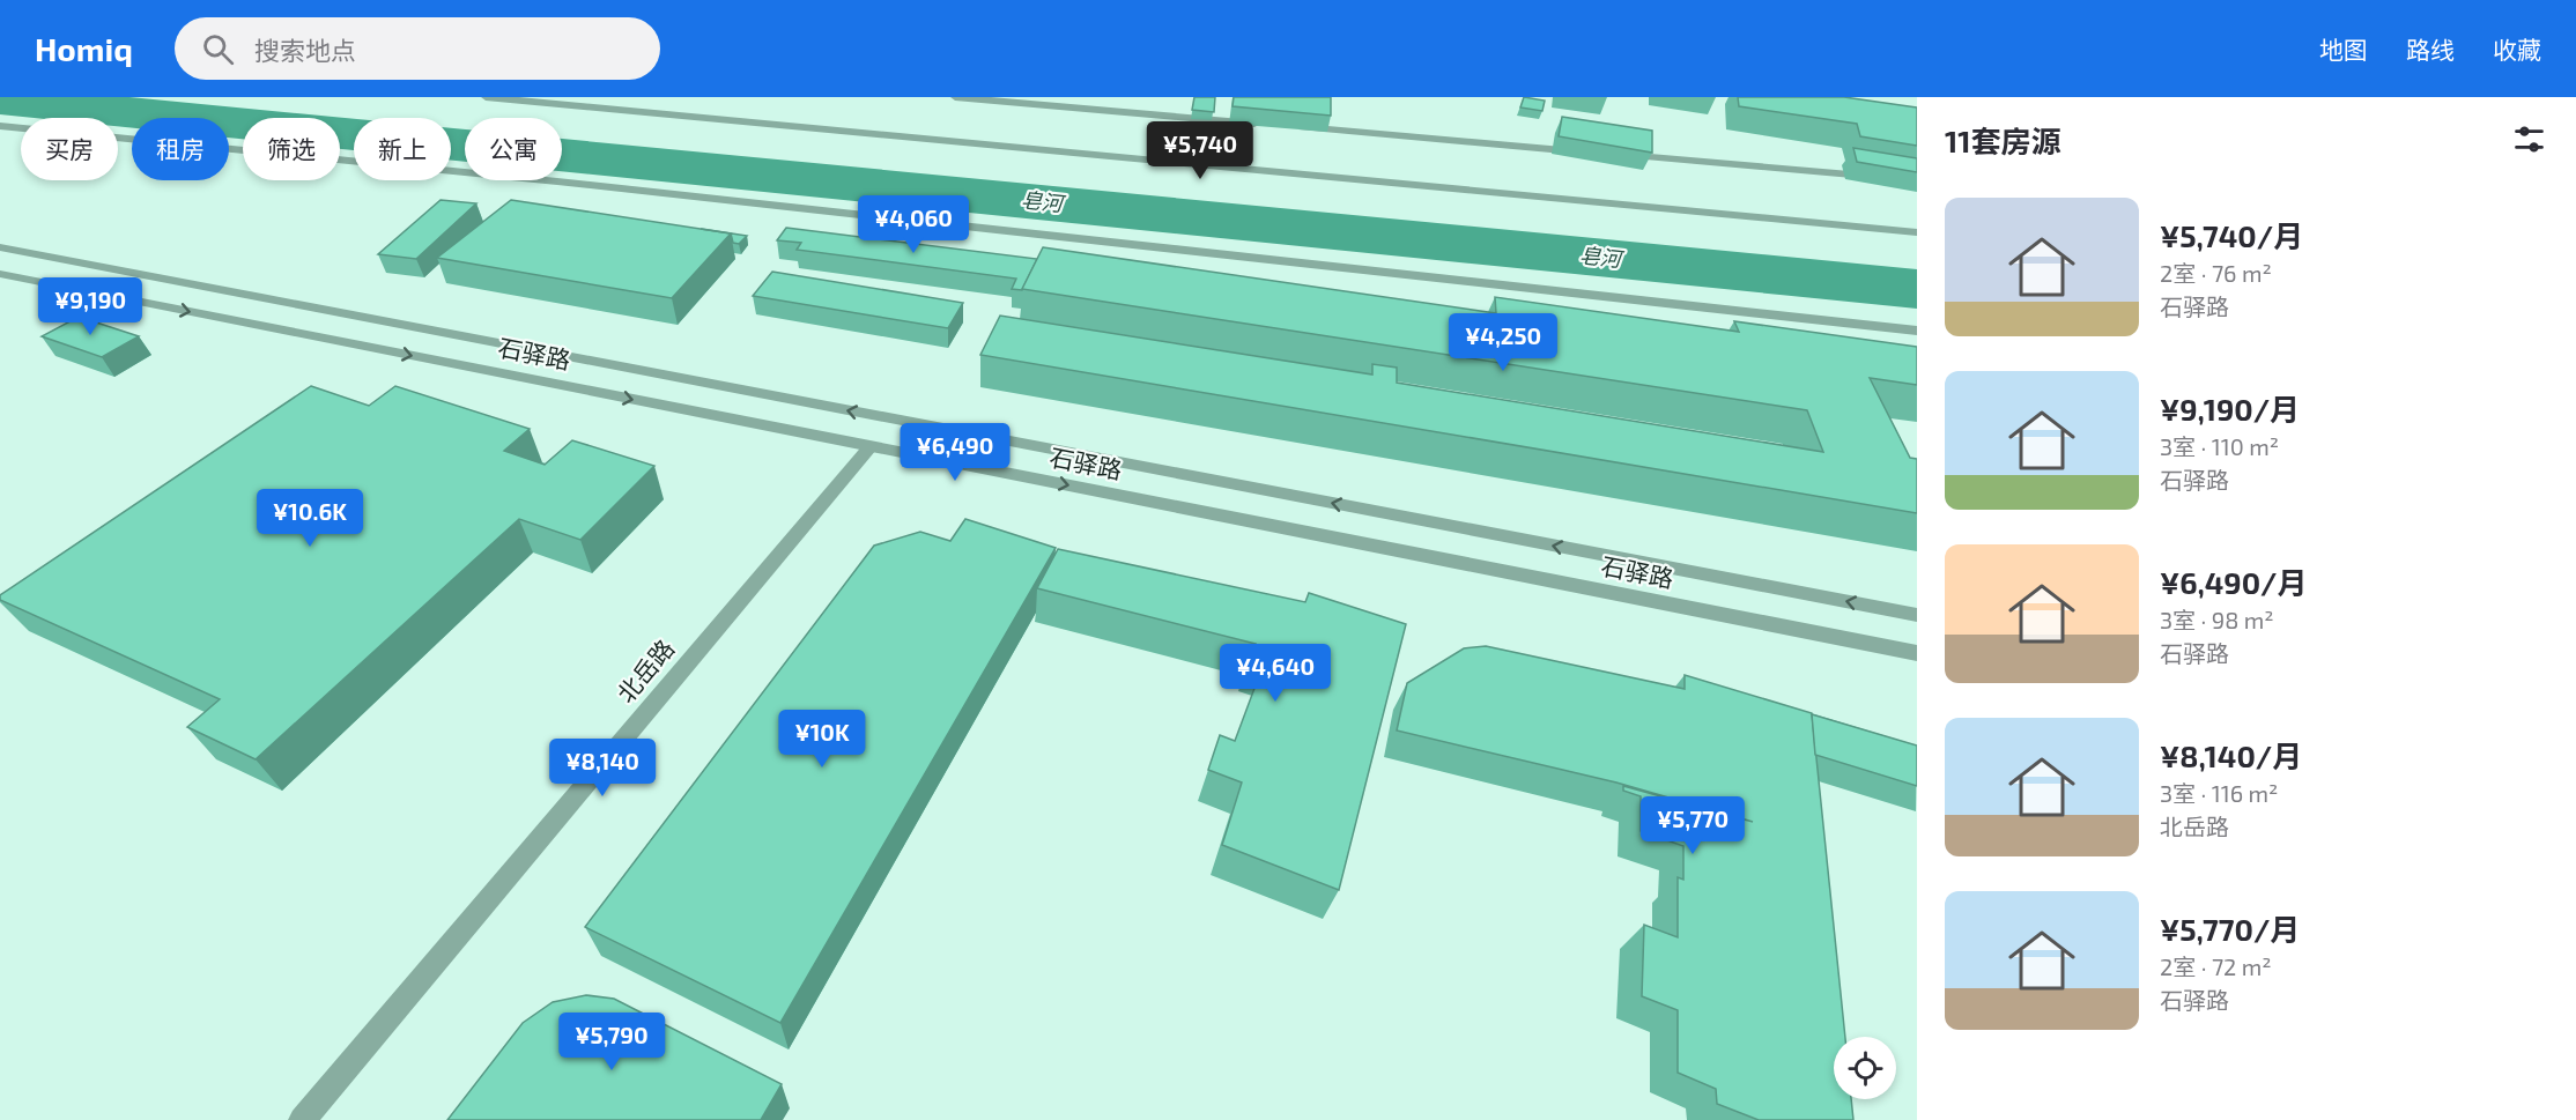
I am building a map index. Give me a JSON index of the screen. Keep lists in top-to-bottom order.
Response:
{
  "streets": {
    "street": ["石驿路", "北岳路"]
  },
  "crossings": [
    ["石驿路", "北岳路"]
  ],
  "water": ["皂河"],
  "page": {
    "header": "Homiq",
    "search": "搜索地点",
    "nav": ["地图", "路线", "收藏"],
    "heading": "11套房源",
    "chip": [
      "买房",
      "租房",
      "筛选",
      "新上",
      "公寓"
    ],
    "price": [
      "¥5,740",
      "¥4,060",
      "¥9,190",
      "¥4,250",
      "¥6,490",
      "¥10.6K",
      "¥4,640",
      "¥10K",
      "¥8,140",
      "¥5,770",
      "¥5,790"
    ],
    "list": [
      {
        "name": "¥5,740/月",
        "note": "2室 · 76 m² · 石驿路"
      },
      {
        "name": "¥9,190/月",
        "note": "3室 · 110 m² · 石驿路"
      },
      {
        "name": "¥6,490/月",
        "note": "3室 · 98 m² · 石驿路"
      },
      {
        "name": "¥8,140/月",
        "note": "3室 · 116 m² · 北岳路"
      },
      {
        "name": "¥5,770/月",
        "note": "2室 · 72 m² · 石驿路"
      }
    ]
  }
}
